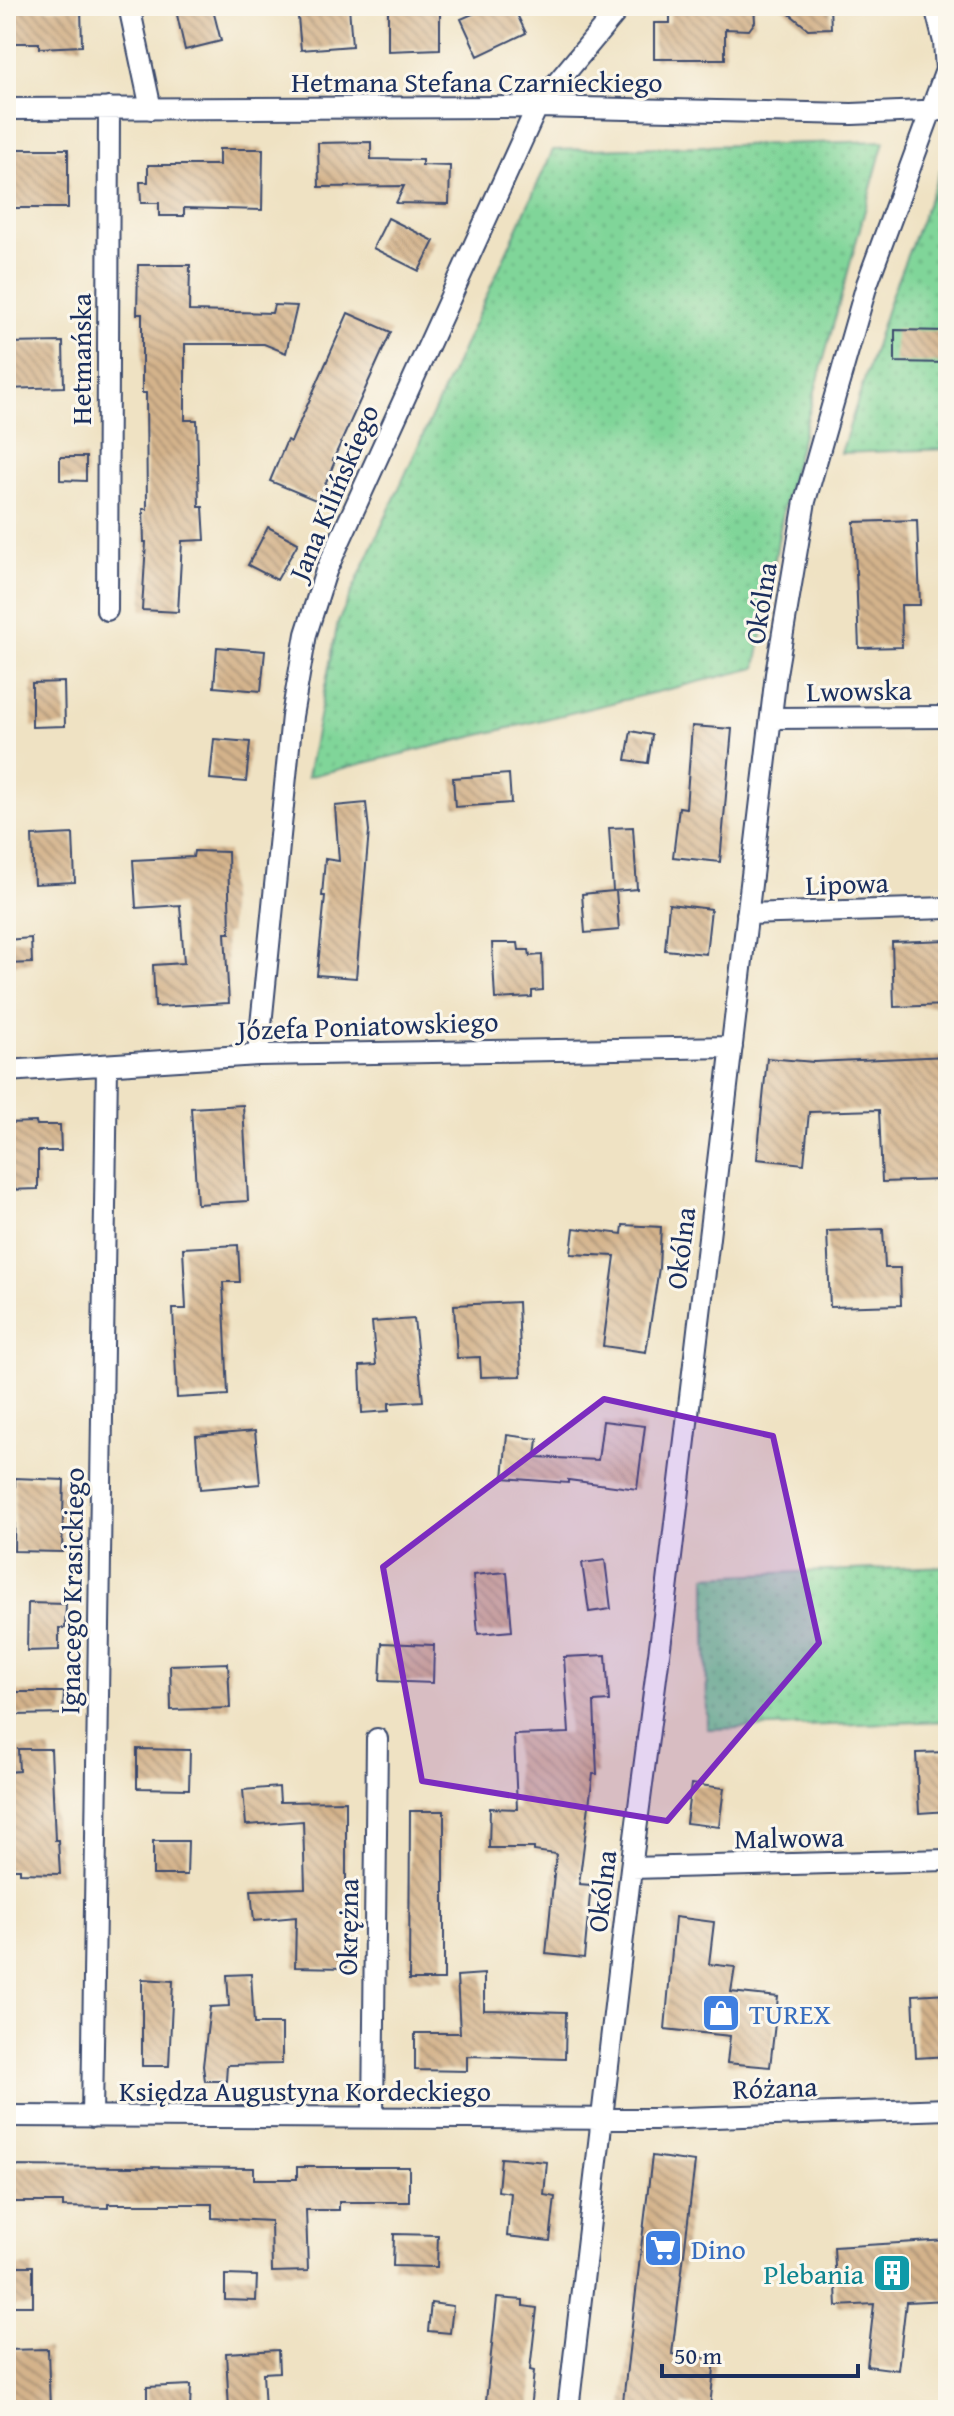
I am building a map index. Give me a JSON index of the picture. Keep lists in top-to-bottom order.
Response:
{
  "streets": {
    "street": [
      "Hetmana Stefana Czarnieckiego",
      "Hetmańska",
      "Jana Kilińskiego",
      "Okólna",
      "Lwowska",
      "Lipowa",
      "Józefa Poniatowskiego",
      "Ignacego Krasickiego",
      "Malwowa",
      "Okrężna",
      "Różana",
      "Księdza Augustyna Kordeckiego"
    ]
  },
  "crossings": [
    ["Hetmana Stefana Czarnieckiego", "Hetmańska"],
    ["Hetmana Stefana Czarnieckiego", "Jana Kilińskiego"],
    ["Hetmana Stefana Czarnieckiego", "Okólna"],
    ["Jana Kilińskiego", "Józefa Poniatowskiego"],
    ["Okólna", "Lwowska"],
    ["Okólna", "Lipowa"],
    ["Okólna", "Józefa Poniatowskiego"],
    ["Okólna", "Malwowa"],
    ["Okólna", "Różana"],
    ["Okólna", "Księdza Augustyna Kordeckiego"],
    ["Józefa Poniatowskiego", "Ignacego Krasickiego"],
    ["Ignacego Krasickiego", "Księdza Augustyna Kordeckiego"],
    ["Okrężna", "Księdza Augustyna Kordeckiego"],
    ["Różana", "Księdza Augustyna Kordeckiego"]
  ],
  "places": {
    "shop": ["TUREX"],
    "supermarket": ["Dino"],
    "building": ["Plebania"]
  },
  "scale_bar": "50 m"
}
